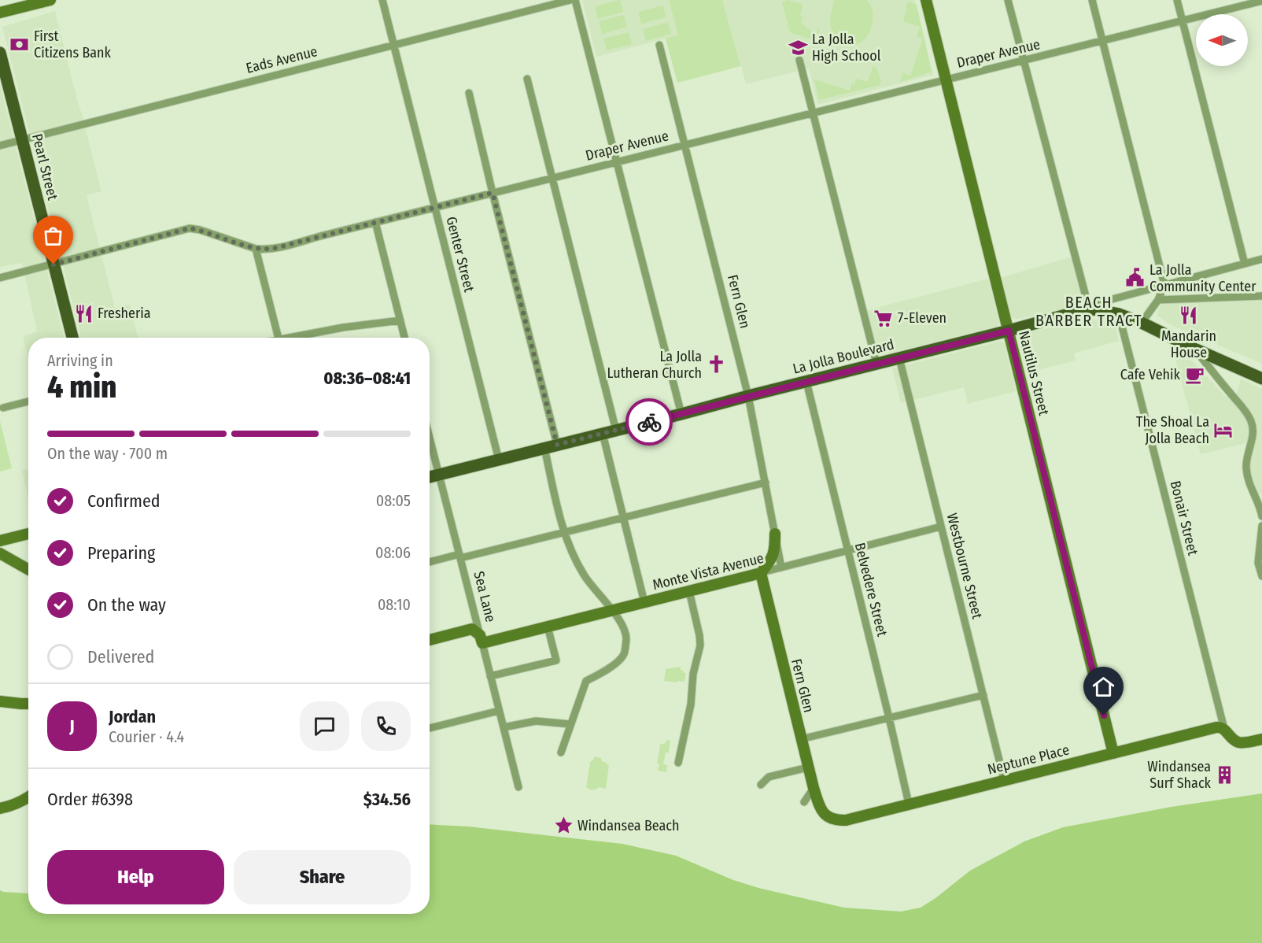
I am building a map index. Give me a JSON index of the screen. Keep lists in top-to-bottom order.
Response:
{
  "streets": {
    "main road": ["Pearl Street", "La Jolla Boulevard"],
    "street": [
      "Draper Avenue",
      "Eads Avenue",
      "Genter Street",
      "Fern Glen",
      "Nautilus Street",
      "Bonair Street",
      "Westbourne Street",
      "Monte Vista Avenue",
      "Belvedere Street",
      "Sea Lane",
      "Neptune Place"
    ]
  },
  "crossings": [
    ["Draper Avenue", "Pearl Street"],
    ["Draper Avenue", "Genter Street"],
    ["Draper Avenue", "Fern Glen"],
    ["Draper Avenue", "Nautilus Street"],
    ["Eads Avenue", "Pearl Street"],
    ["Eads Avenue", "Genter Street"],
    ["Genter Street", "La Jolla Boulevard"],
    ["Fern Glen", "La Jolla Boulevard"],
    ["Fern Glen", "Monte Vista Avenue"],
    ["Fern Glen", "Neptune Place"],
    ["La Jolla Boulevard", "Nautilus Street"],
    ["La Jolla Boulevard", "Bonair Street"],
    ["La Jolla Boulevard", "Westbourne Street"],
    ["La Jolla Boulevard", "Belvedere Street"],
    ["La Jolla Boulevard", "Sea Lane"],
    ["Nautilus Street", "Neptune Place"],
    ["Bonair Street", "Neptune Place"],
    ["Westbourne Street", "Monte Vista Avenue"],
    ["Westbourne Street", "Neptune Place"],
    ["Monte Vista Avenue", "Belvedere Street"],
    ["Monte Vista Avenue", "Sea Lane"],
    ["Belvedere Street", "Neptune Place"]
  ],
  "districts": ["BEACH BARBER TRACT"],
  "places": {
    "bank": ["First Citizens Bank"],
    "school or university": ["La Jolla High School"],
    "public building": ["La Jolla Community Center"],
    "restaurant": ["Fresheria", "Mandarin House"],
    "supermarket": ["7-Eleven"],
    "church": ["La Jolla Lutheran Church"],
    "cafe": ["Cafe Vehik"],
    "hotel": ["The Shoal La Jolla Beach"],
    "building": ["Windansea Surf Shack"],
    "place": ["Windansea Beach"]
  },
  "north": "left",
  "page": {
    "heading": ["4 min", "Arriving in", "08:36–08:41"],
    "panel": [
      "Jordan",
      "Courier · 4.4",
      "Order #6398",
      "$34.56"
    ],
    "bar": "On the way · 700 m",
    "list": [
      ["Confirmed", "08:05"],
      ["Preparing", "08:06"],
      ["On the way", "08:10"],
      "Delivered"
    ],
    "round": "J",
    "buttons": ["Help", "Share"]
  }
}
